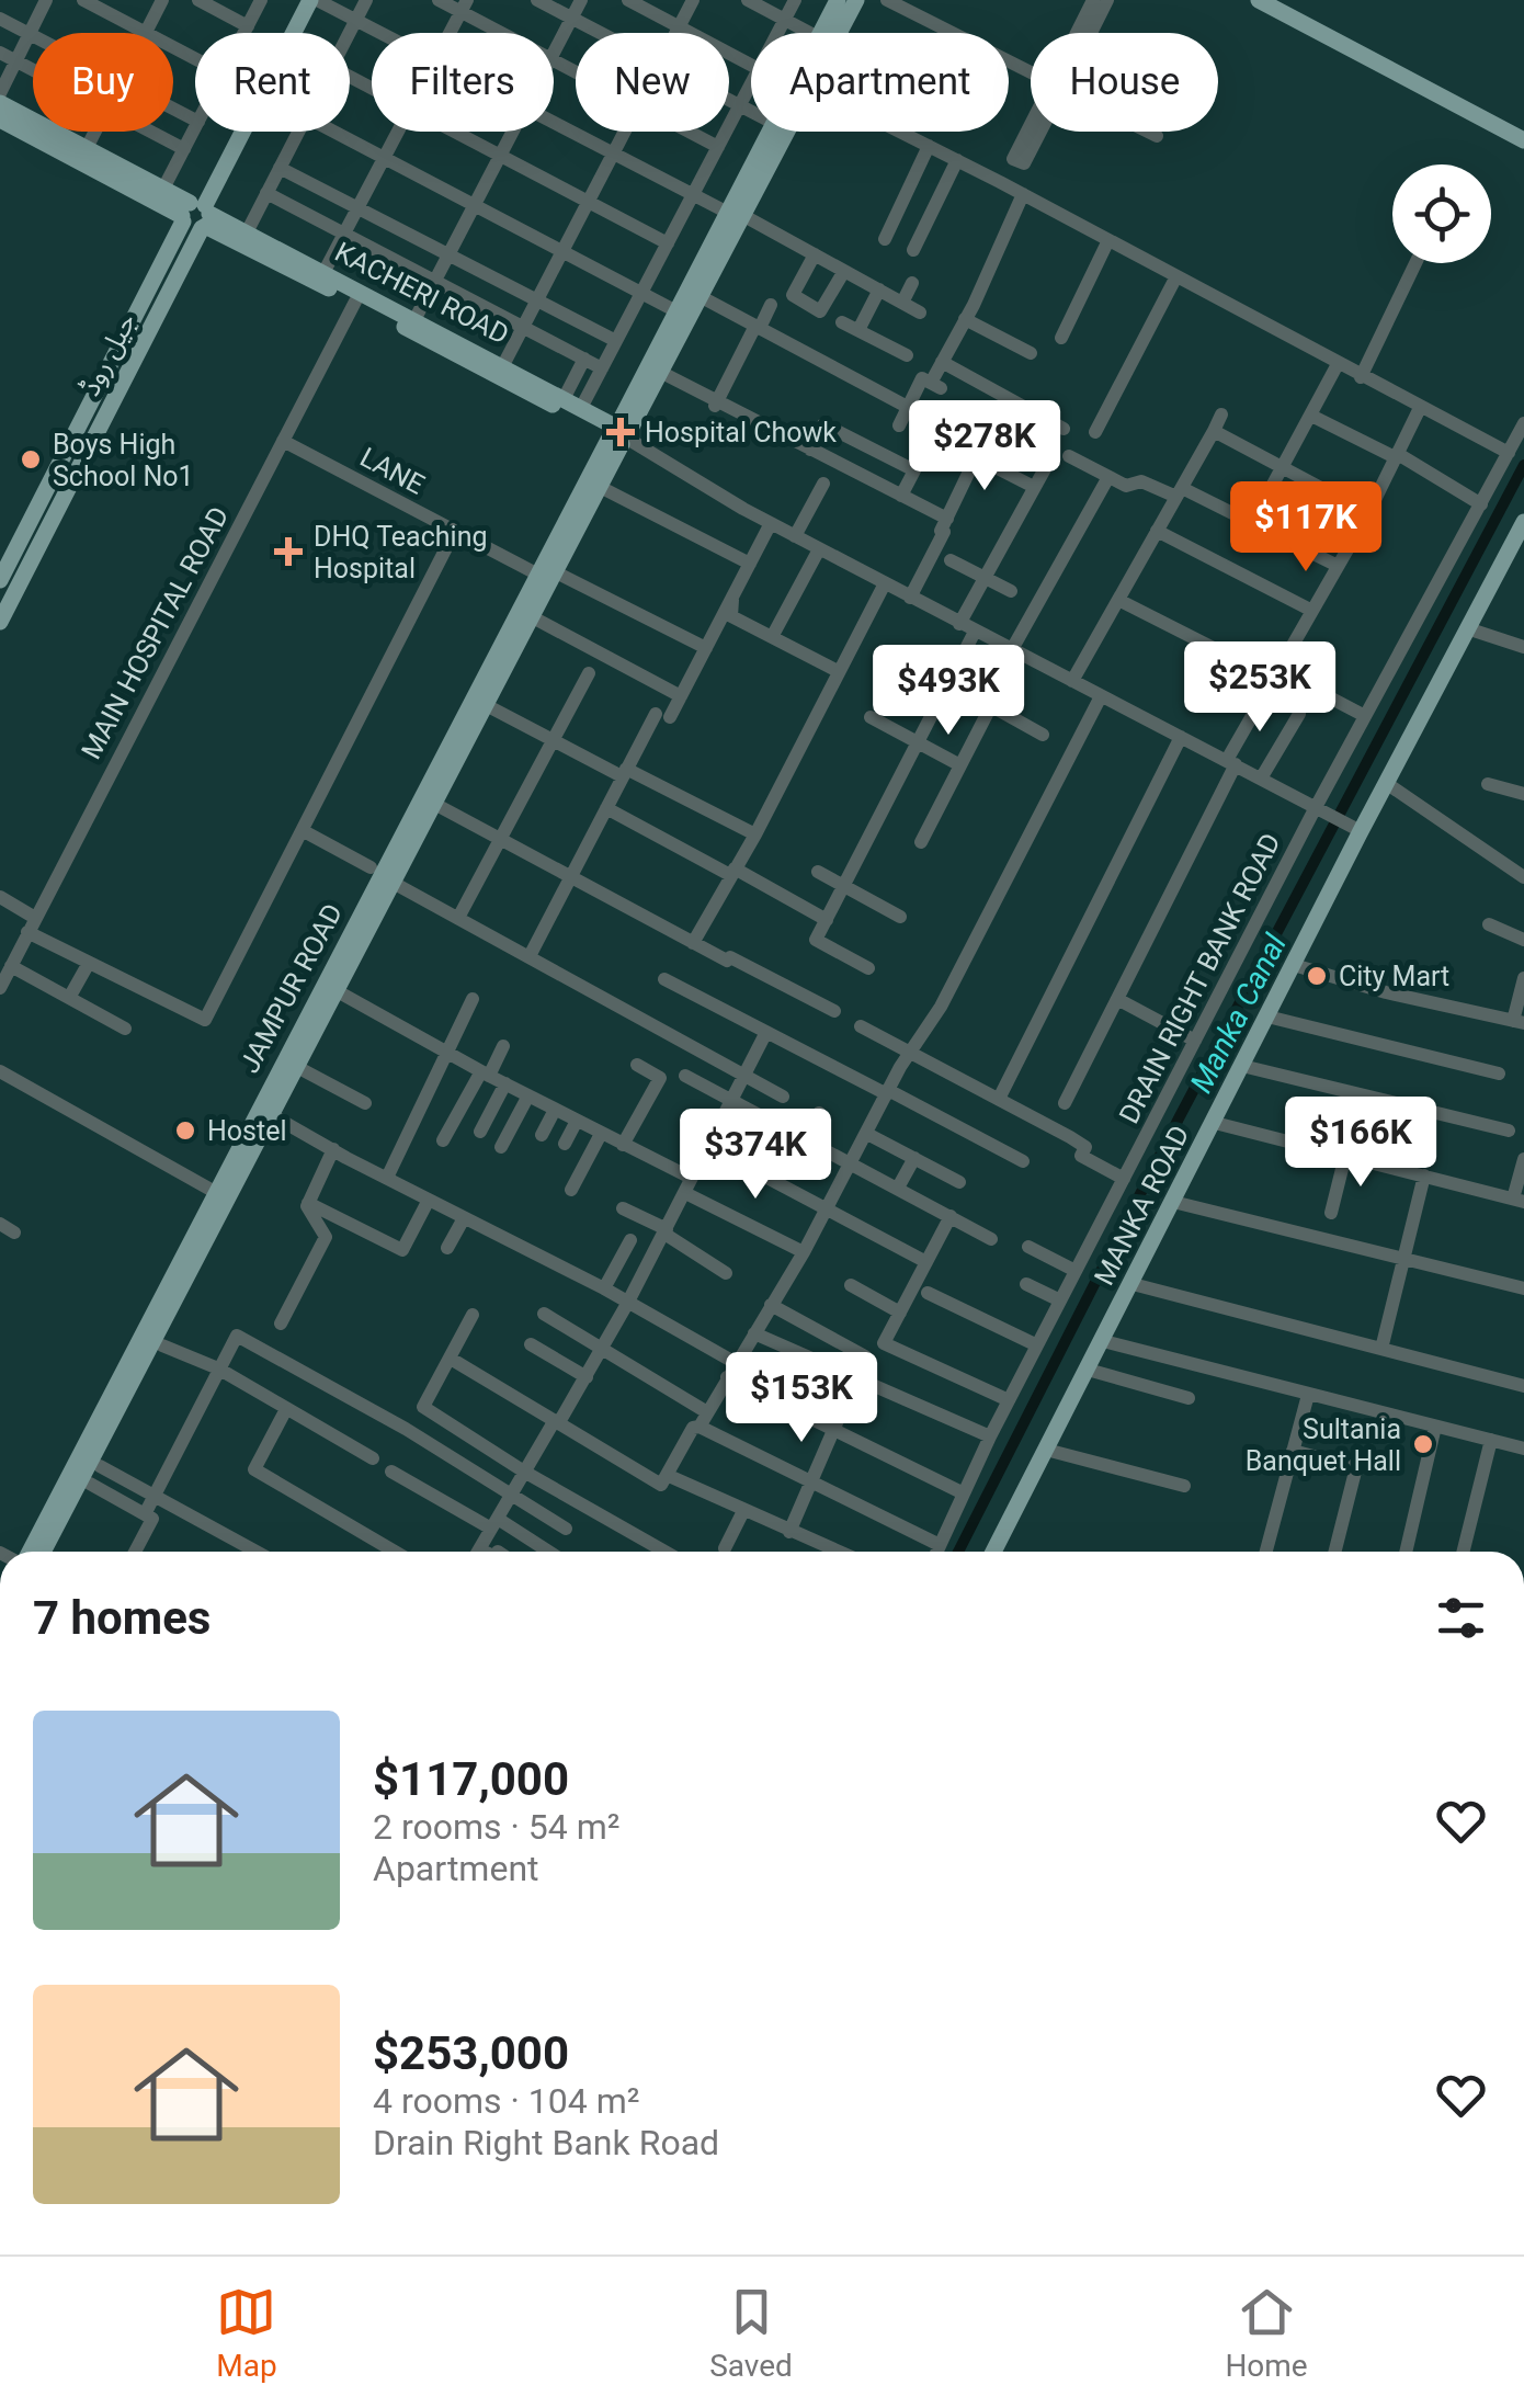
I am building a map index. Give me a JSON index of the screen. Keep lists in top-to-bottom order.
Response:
{
  "streets": {
    "main road": [
      "KACHERI ROAD",
      "جیل روڈ",
      "JAMPUR ROAD",
      "MANKA ROAD"
    ],
    "street": ["LANE", "MAIN HOSPITAL ROAD", "DRAIN RIGHT BANK ROAD"]
  },
  "crossings": [
    ["KACHERI ROAD", "جیل روڈ"],
    ["KACHERI ROAD", "MAIN HOSPITAL ROAD"],
    ["KACHERI ROAD", "JAMPUR ROAD"],
    ["LANE", "MAIN HOSPITAL ROAD"],
    ["LANE", "JAMPUR ROAD"]
  ],
  "water": ["Manka Canal"],
  "places": {
    "health": ["Hospital Chowk", "DHQ Teaching Hospital"],
    "other": [
      "Boys High School No1",
      "City Mart",
      "Hostel",
      "Sultania Banquet Hall"
    ]
  },
  "page": {
    "chip": [
      "Buy",
      "Rent",
      "Filters",
      "New",
      "Apartment",
      "House"
    ],
    "price": [
      "$278K",
      "$117K",
      "$253K",
      "$493K",
      "$166K",
      "$374K",
      "$153K"
    ],
    "heading": "7 homes",
    "list": [
      {
        "name": "$117,000",
        "note": "2 rooms · 54 m² · Apartment"
      },
      {
        "name": "$253,000",
        "note": "4 rooms · 104 m² · Drain Right Bank Road"
      }
    ],
    "tabs": ["Map", "Saved", "Home"]
  }
}
